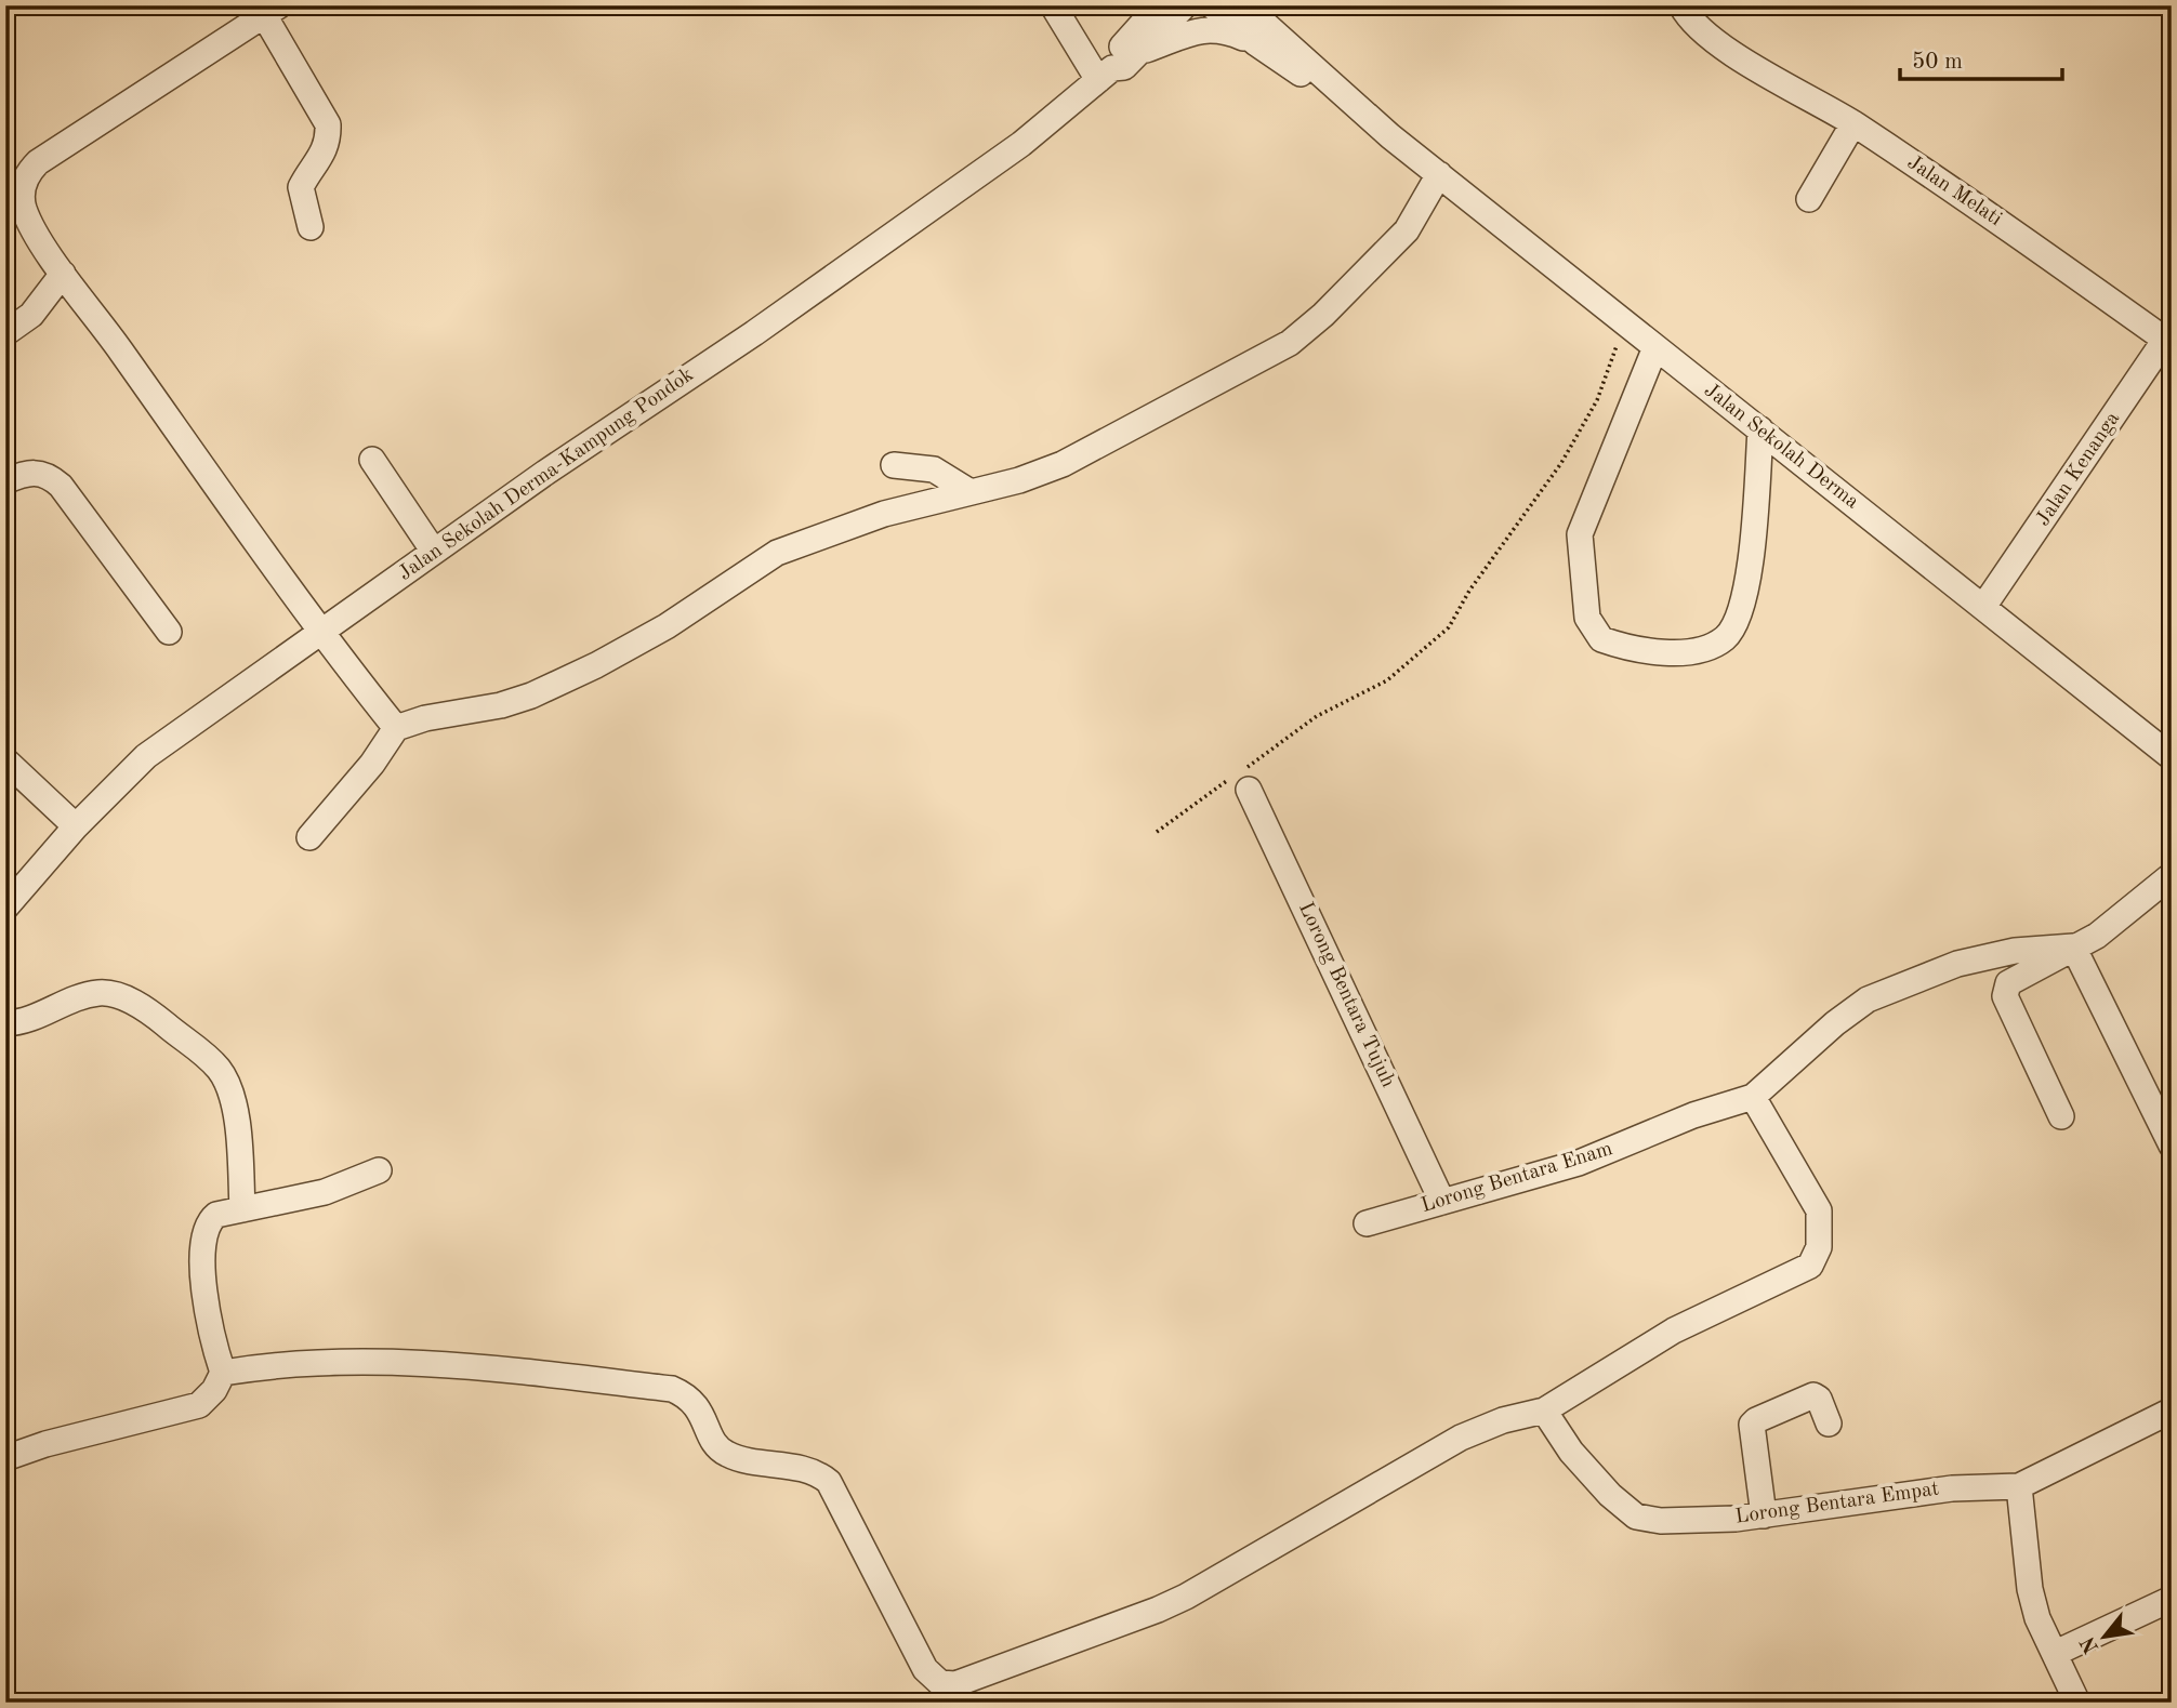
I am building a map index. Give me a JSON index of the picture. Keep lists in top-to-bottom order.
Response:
{
  "streets": {
    "street": [
      "Jalan Melati",
      "Jalan Sekolah Derma",
      "Jalan Kenanga",
      "Jalan Sekolah Derma-Kampung Pondok",
      "Lorong Bentara Tujuh",
      "Lorong Bentara Enam",
      "Lorong Bentara Empat"
    ]
  },
  "crossings": [
    ["Jalan Melati", "Jalan Kenanga"],
    ["Jalan Sekolah Derma", "Jalan Kenanga"],
    ["Lorong Bentara Tujuh", "Lorong Bentara Enam"]
  ],
  "scale_bar": "50 m",
  "north": "bottom left"
}
